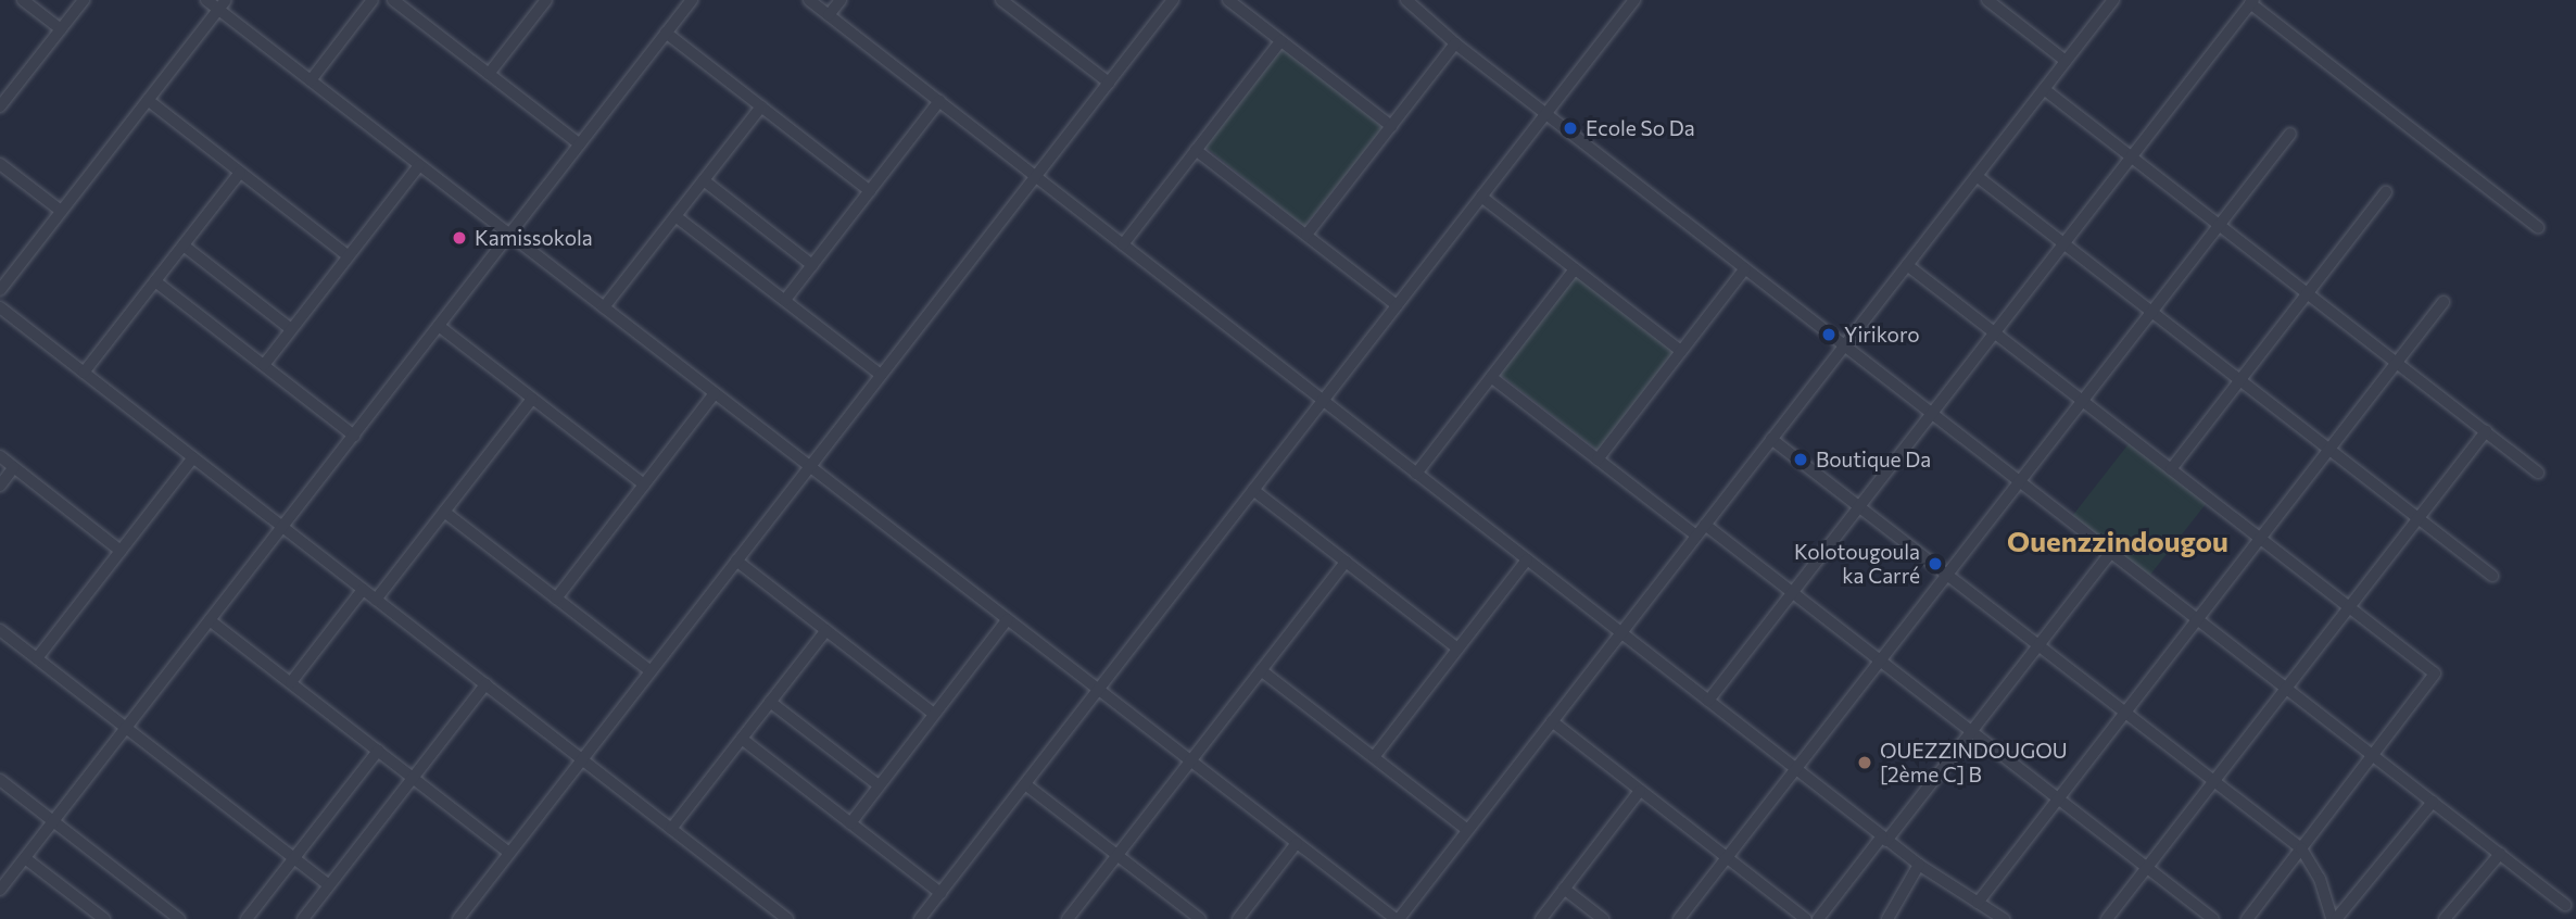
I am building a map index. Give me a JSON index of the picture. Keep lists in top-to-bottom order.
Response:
{
  "districts": ["Ouenzzindougou"],
  "places": [
    "Ecole So Da",
    "Kamissokola",
    "Yirikoro",
    "Boutique Da",
    "Kolotougoula ka Carré",
    "OUEZZINDOUGOU [2ème C] B"
  ]
}
